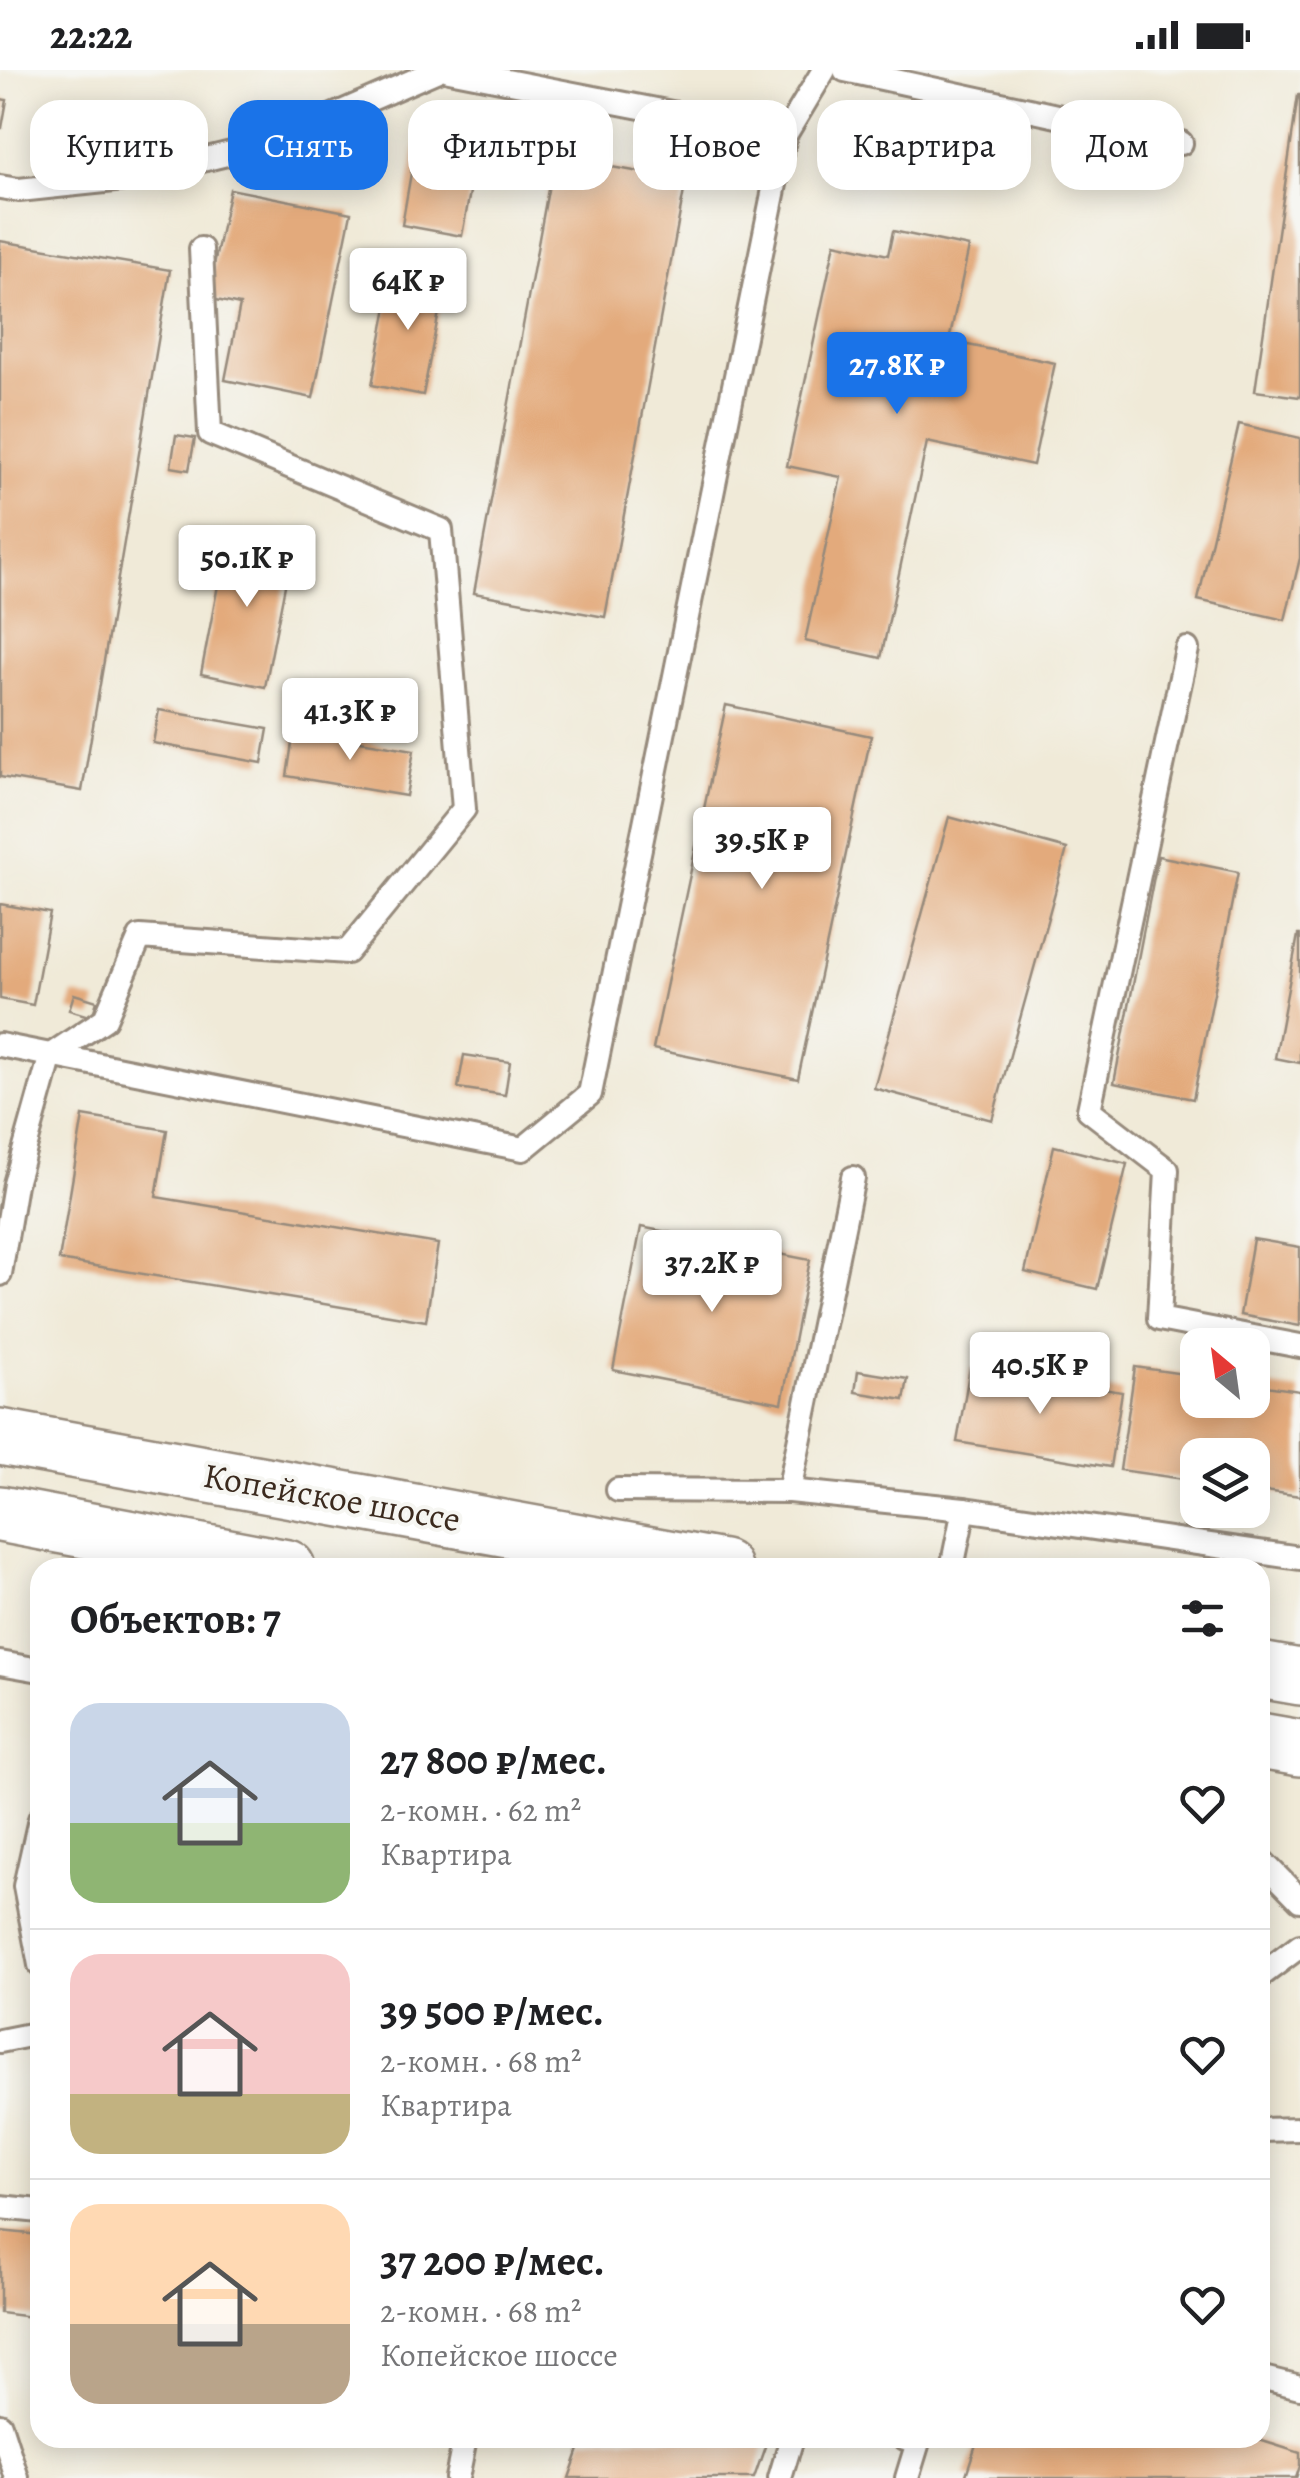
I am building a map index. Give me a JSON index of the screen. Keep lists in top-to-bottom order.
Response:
{
  "streets": {
    "main road": ["Копейское шоссе"]
  },
  "north": "top left",
  "page": {
    "status": "22:22",
    "chip": [
      "Купить",
      "Снять",
      "Фильтры",
      "Новое",
      "Квартира",
      "Дом"
    ],
    "price": [
      "64K ₽",
      "27.8K ₽",
      "50.1K ₽",
      "41.3K ₽",
      "39.5K ₽",
      "37.2K ₽",
      "40.5K ₽"
    ],
    "heading": "Объектов: 7",
    "list": [
      {
        "name": "27 800 ₽/мес.",
        "note": "2-комн. · 62 m² · Квартира"
      },
      {
        "name": "39 500 ₽/мес.",
        "note": "2-комн. · 68 m² · Квартира"
      },
      {
        "name": "37 200 ₽/мес.",
        "note": "2-комн. · 68 m² · Копейское шоссе"
      }
    ]
  }
}
